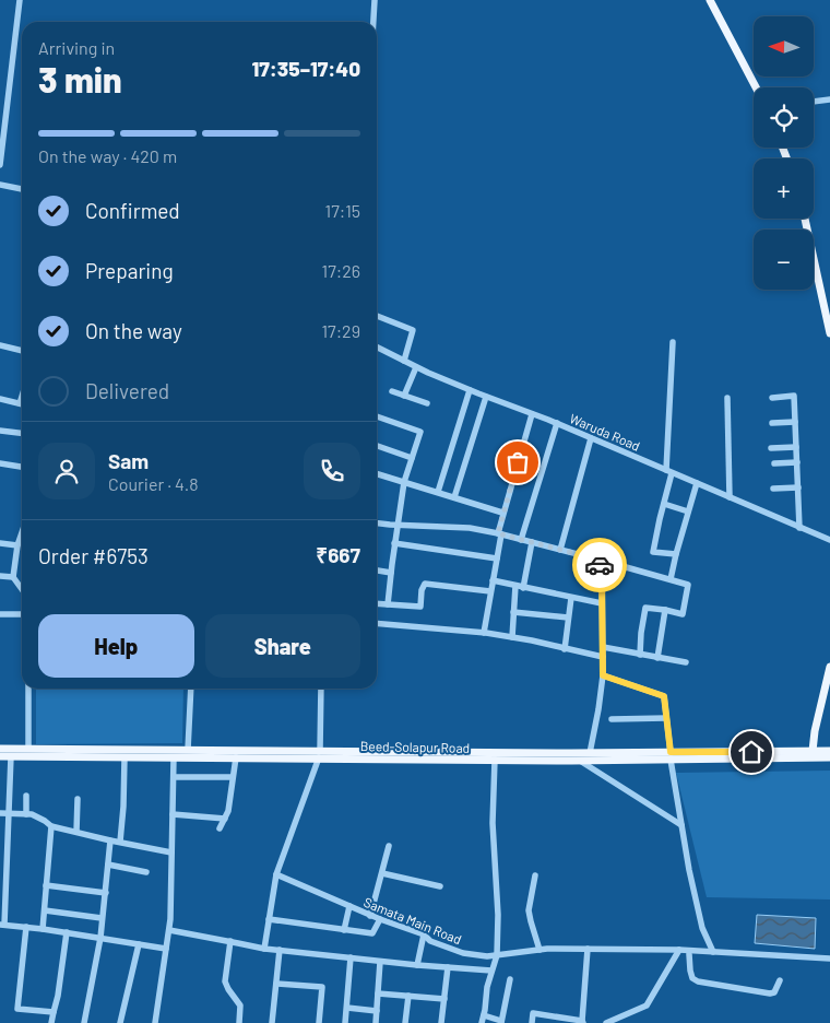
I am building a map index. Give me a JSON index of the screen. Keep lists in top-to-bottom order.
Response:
{
  "streets": {
    "main road": ["Beed-Solapur Road"],
    "street": ["Waruda Road", "Samata Main Road"]
  },
  "north": "left",
  "page": {
    "map_buttons": ["+", "−"],
    "heading": ["3 min", "Arriving in", "17:35–17:40"],
    "panel": [
      "Sam",
      "Courier · 4.8",
      "Order #6753",
      "₹667"
    ],
    "bar": "On the way · 420 m",
    "list": [
      ["Confirmed", "17:15"],
      ["Preparing", "17:26"],
      ["On the way", "17:29"],
      "Delivered"
    ],
    "buttons": ["Help", "Share"]
  }
}
